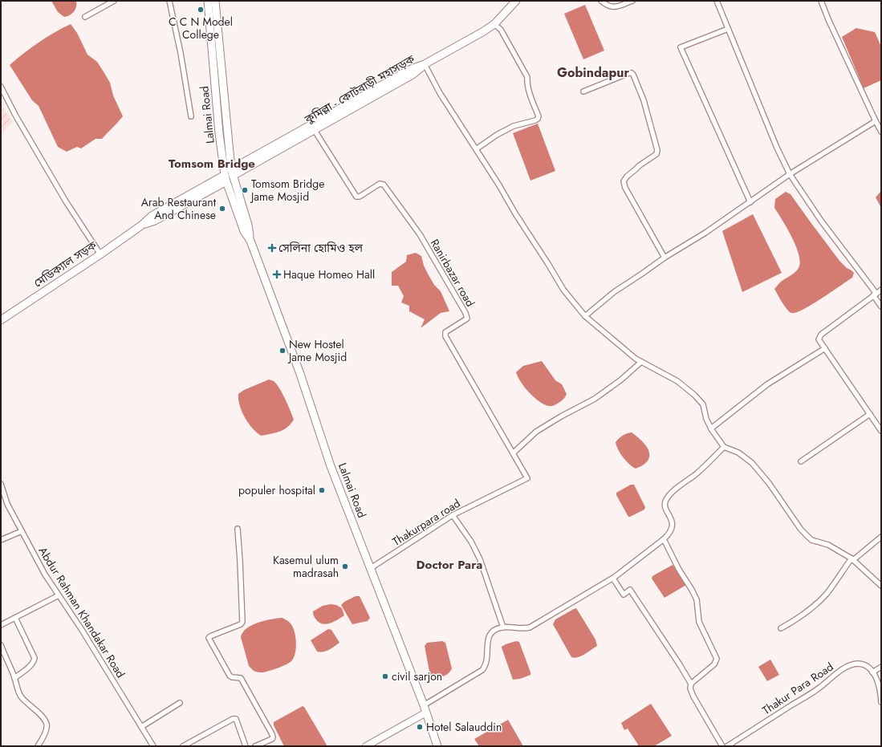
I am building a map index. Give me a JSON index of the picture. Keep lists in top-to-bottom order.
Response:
{
  "streets": {
    "main road": ["কুমিল্লা - কোটবাড়ী মহাসড়ক", "Lalmai Road", "মেডিক্যাল সড়ক"],
    "street": [
      "Ranirbazar road",
      "Thakurpara road",
      "Abdur Rahman Khandakar Road",
      "Thakur Para Road"
    ]
  },
  "crossings": [
    ["কুমিল্লা - কোটবাড়ী মহাসড়ক", "Lalmai Road"],
    ["কুমিল্লা - কোটবাড়ী মহাসড়ক", "Ranirbazar road"],
    ["Lalmai Road", "মেডিক্যাল সড়ক"],
    ["Lalmai Road", "Thakurpara road"],
    ["Ranirbazar road", "Thakurpara road"]
  ],
  "districts": ["Gobindapur", "Tomsom Bridge", "Doctor Para"],
  "places": {
    "other": [
      "C C N Model College",
      "Tomsom Bridge Jame Mosjid",
      "Arab Restaurant And Chinese",
      "New Hostel Jame Mosjid",
      "populer hospital",
      "Kasemul ulum madrasah",
      "civil sarjon",
      "Hotel Salauddin"
    ],
    "health": ["সেলিনা হোমিও হল", "Haque Homeo Hall"]
  }
}
